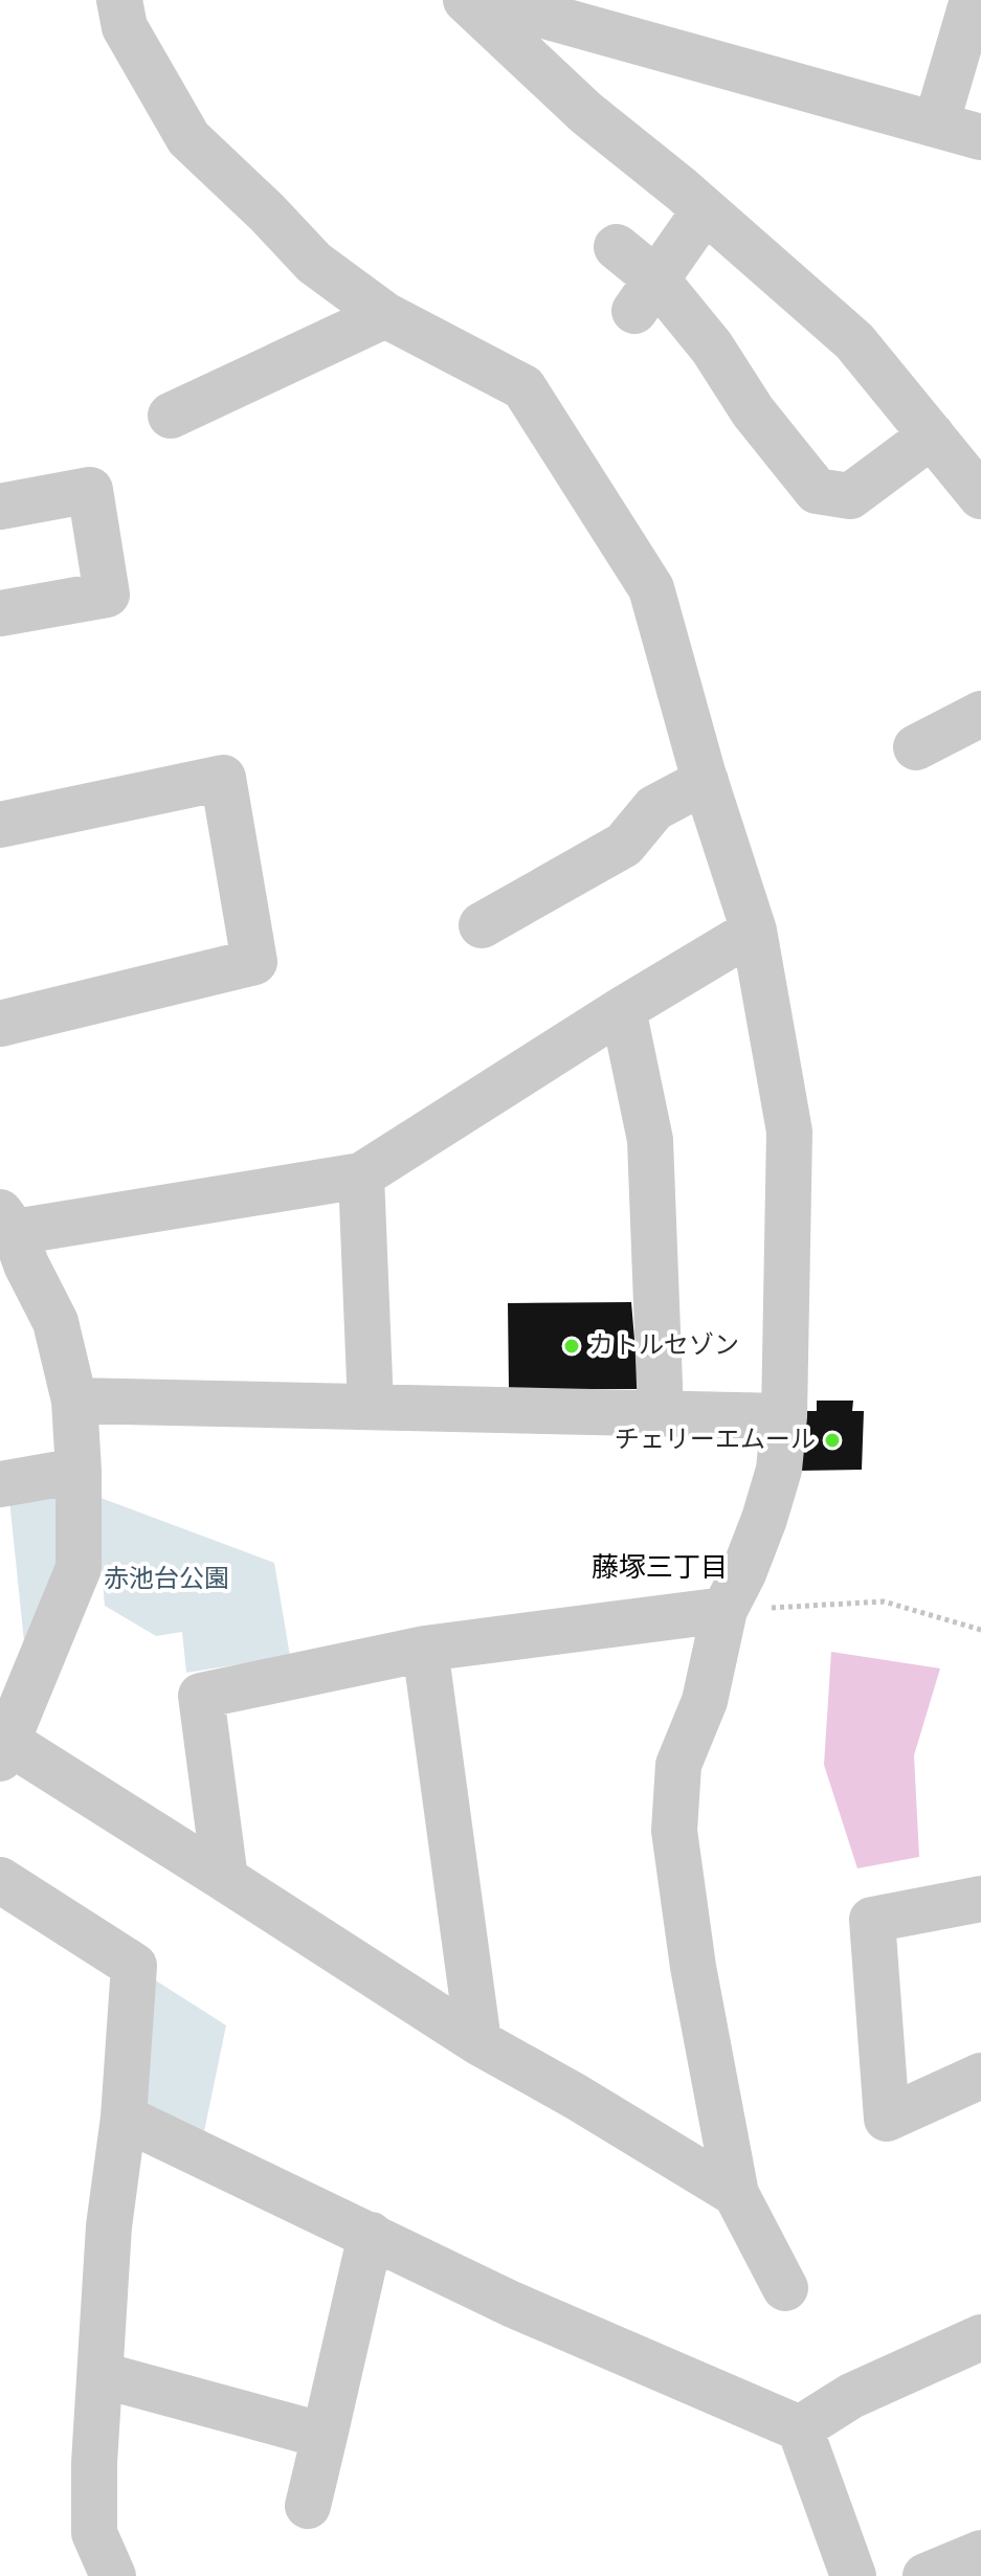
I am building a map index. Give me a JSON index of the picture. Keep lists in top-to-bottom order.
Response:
{
  "districts": ["藤塚三丁目"],
  "parks": ["赤池台公園"],
  "places": ["カトルセゾン", "チェリーエムール"]
}
